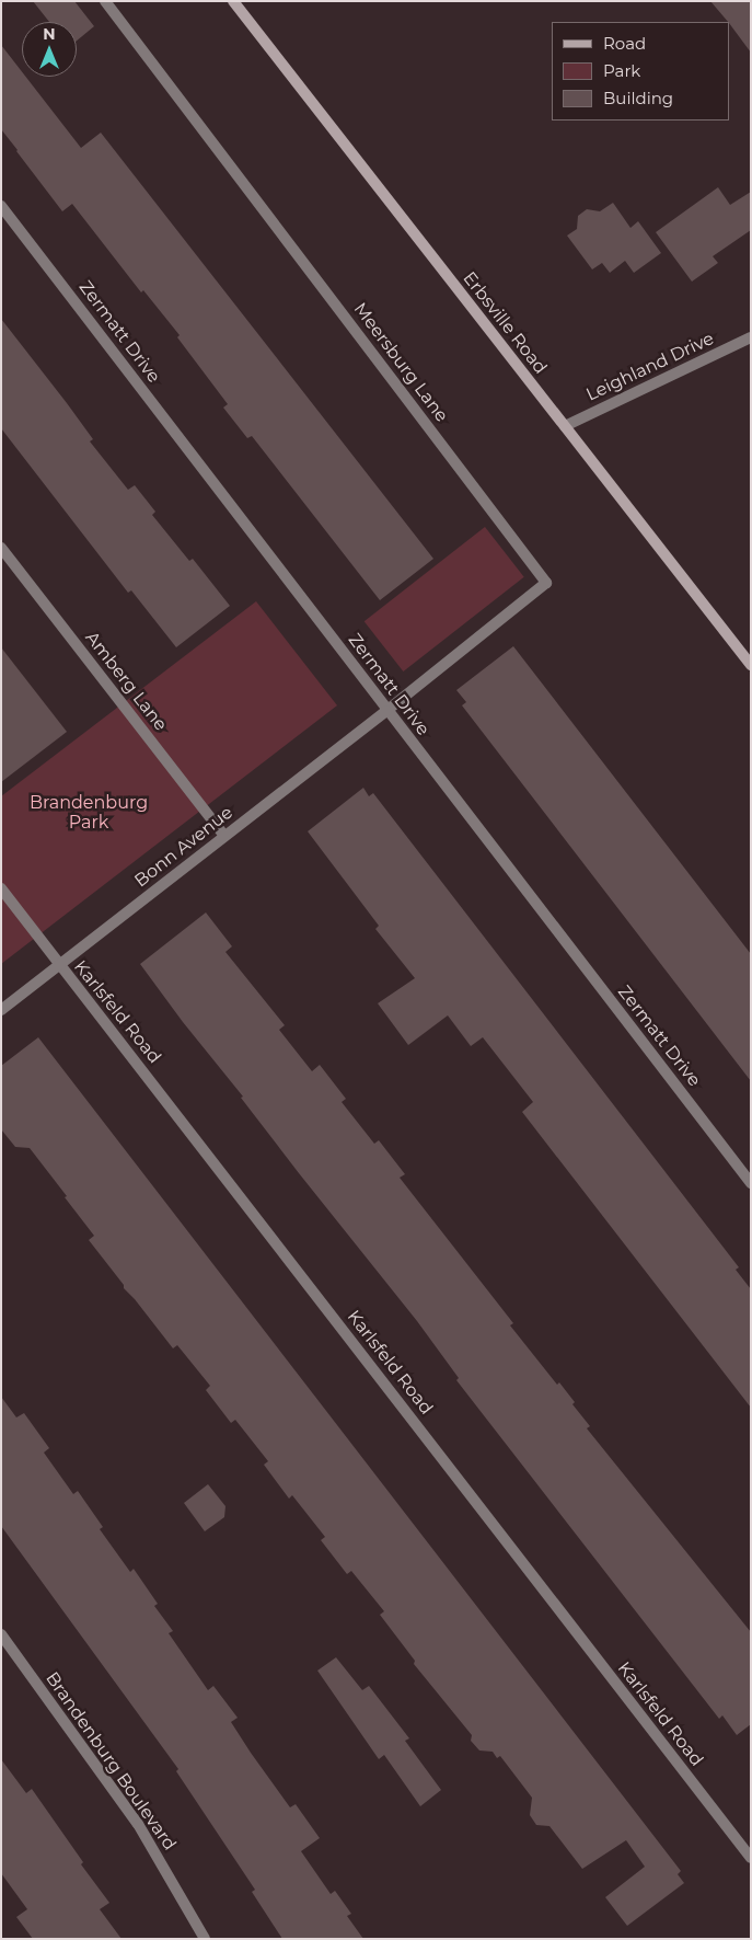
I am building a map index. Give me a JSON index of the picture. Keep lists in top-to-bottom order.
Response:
{
  "streets": {
    "main road": ["Erbsville Road"],
    "street": [
      "Zermatt Drive",
      "Meersburg Lane",
      "Leighland Drive",
      "Amberg Lane",
      "Bonn Avenue",
      "Karlsfeld Road",
      "Brandenburg Boulevard"
    ]
  },
  "crossings": [
    ["Erbsville Road", "Leighland Drive"],
    ["Zermatt Drive", "Meersburg Lane"],
    ["Zermatt Drive", "Bonn Avenue"],
    ["Meersburg Lane", "Bonn Avenue"],
    ["Amberg Lane", "Bonn Avenue"],
    ["Bonn Avenue", "Karlsfeld Road"]
  ],
  "parks": ["Brandenburg Park"],
  "legend": ["Road", "Park", "Building"],
  "north": "top"
}
